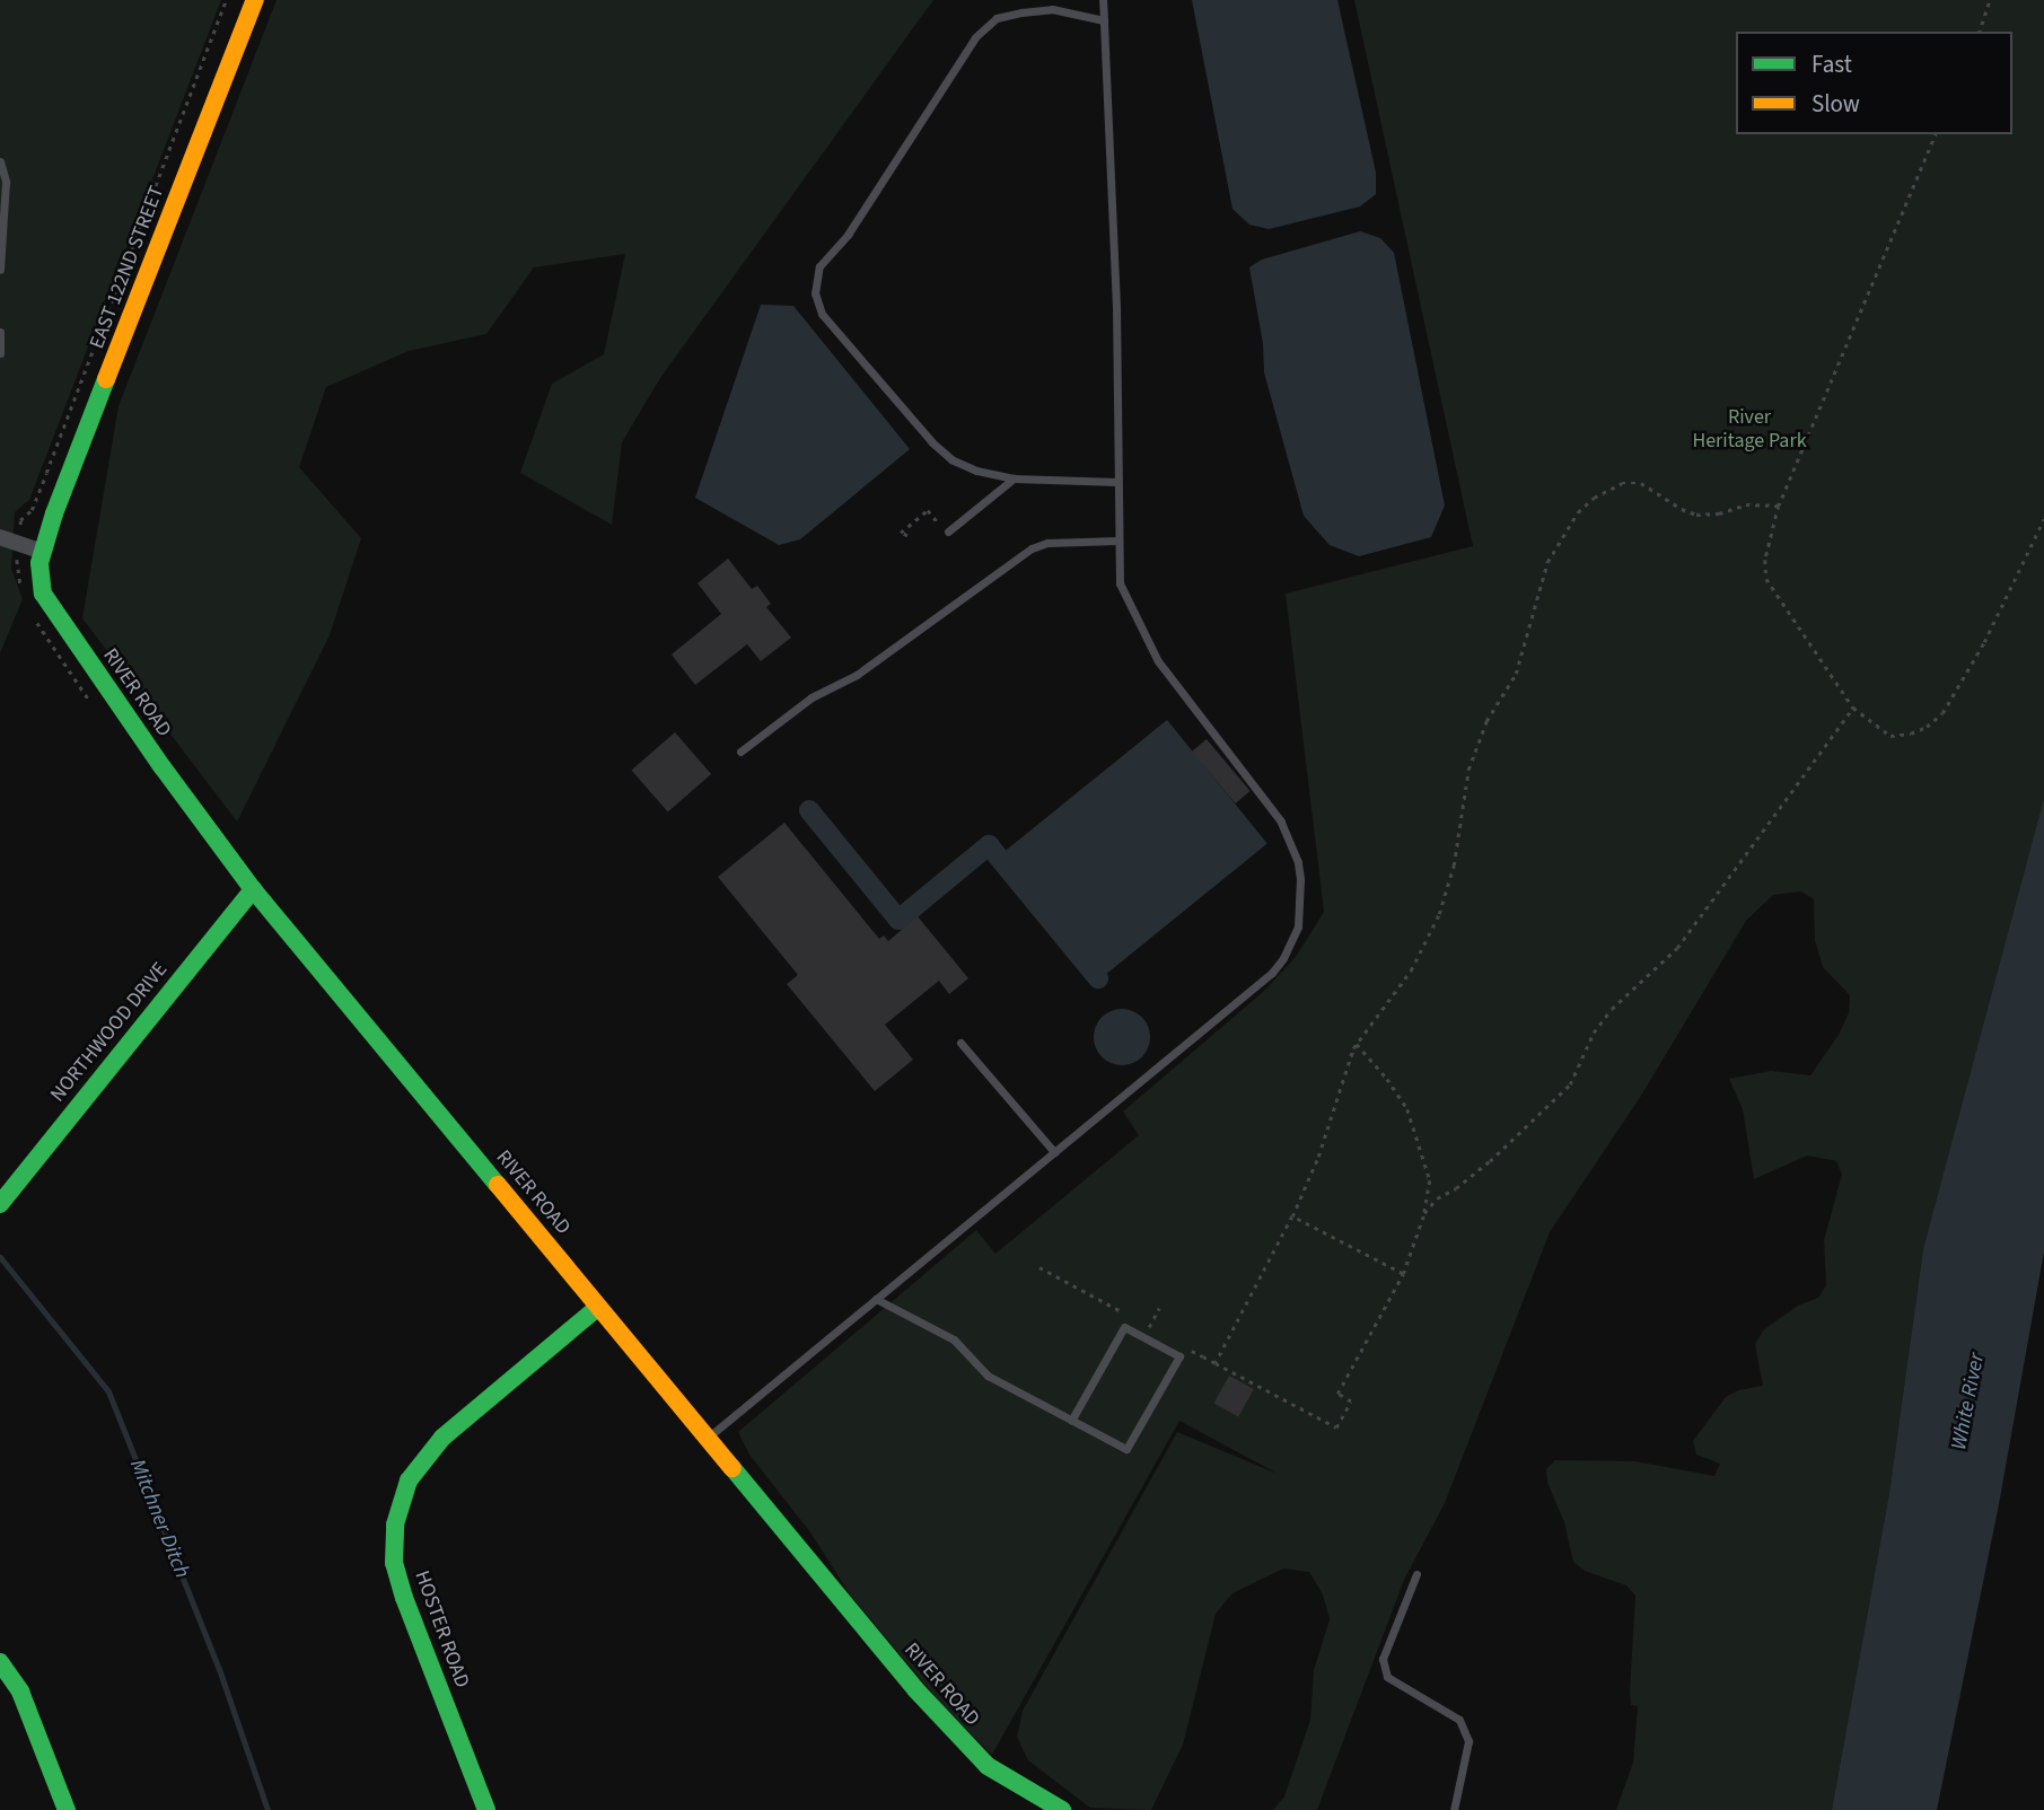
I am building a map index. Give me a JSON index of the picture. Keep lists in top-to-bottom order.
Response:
{
  "streets": {
    "street": [
      "EAST 122ND STREET",
      "RIVER ROAD",
      "NORTHWOOD DRIVE",
      "HOSTER ROAD"
    ]
  },
  "crossings": [
    ["EAST 122ND STREET", "RIVER ROAD"],
    ["RIVER ROAD", "NORTHWOOD DRIVE"],
    ["RIVER ROAD", "HOSTER ROAD"]
  ],
  "water": ["White River", "Mitchner Ditch"],
  "parks": ["River Heritage Park"],
  "legend": ["Fast", "Slow"]
}
